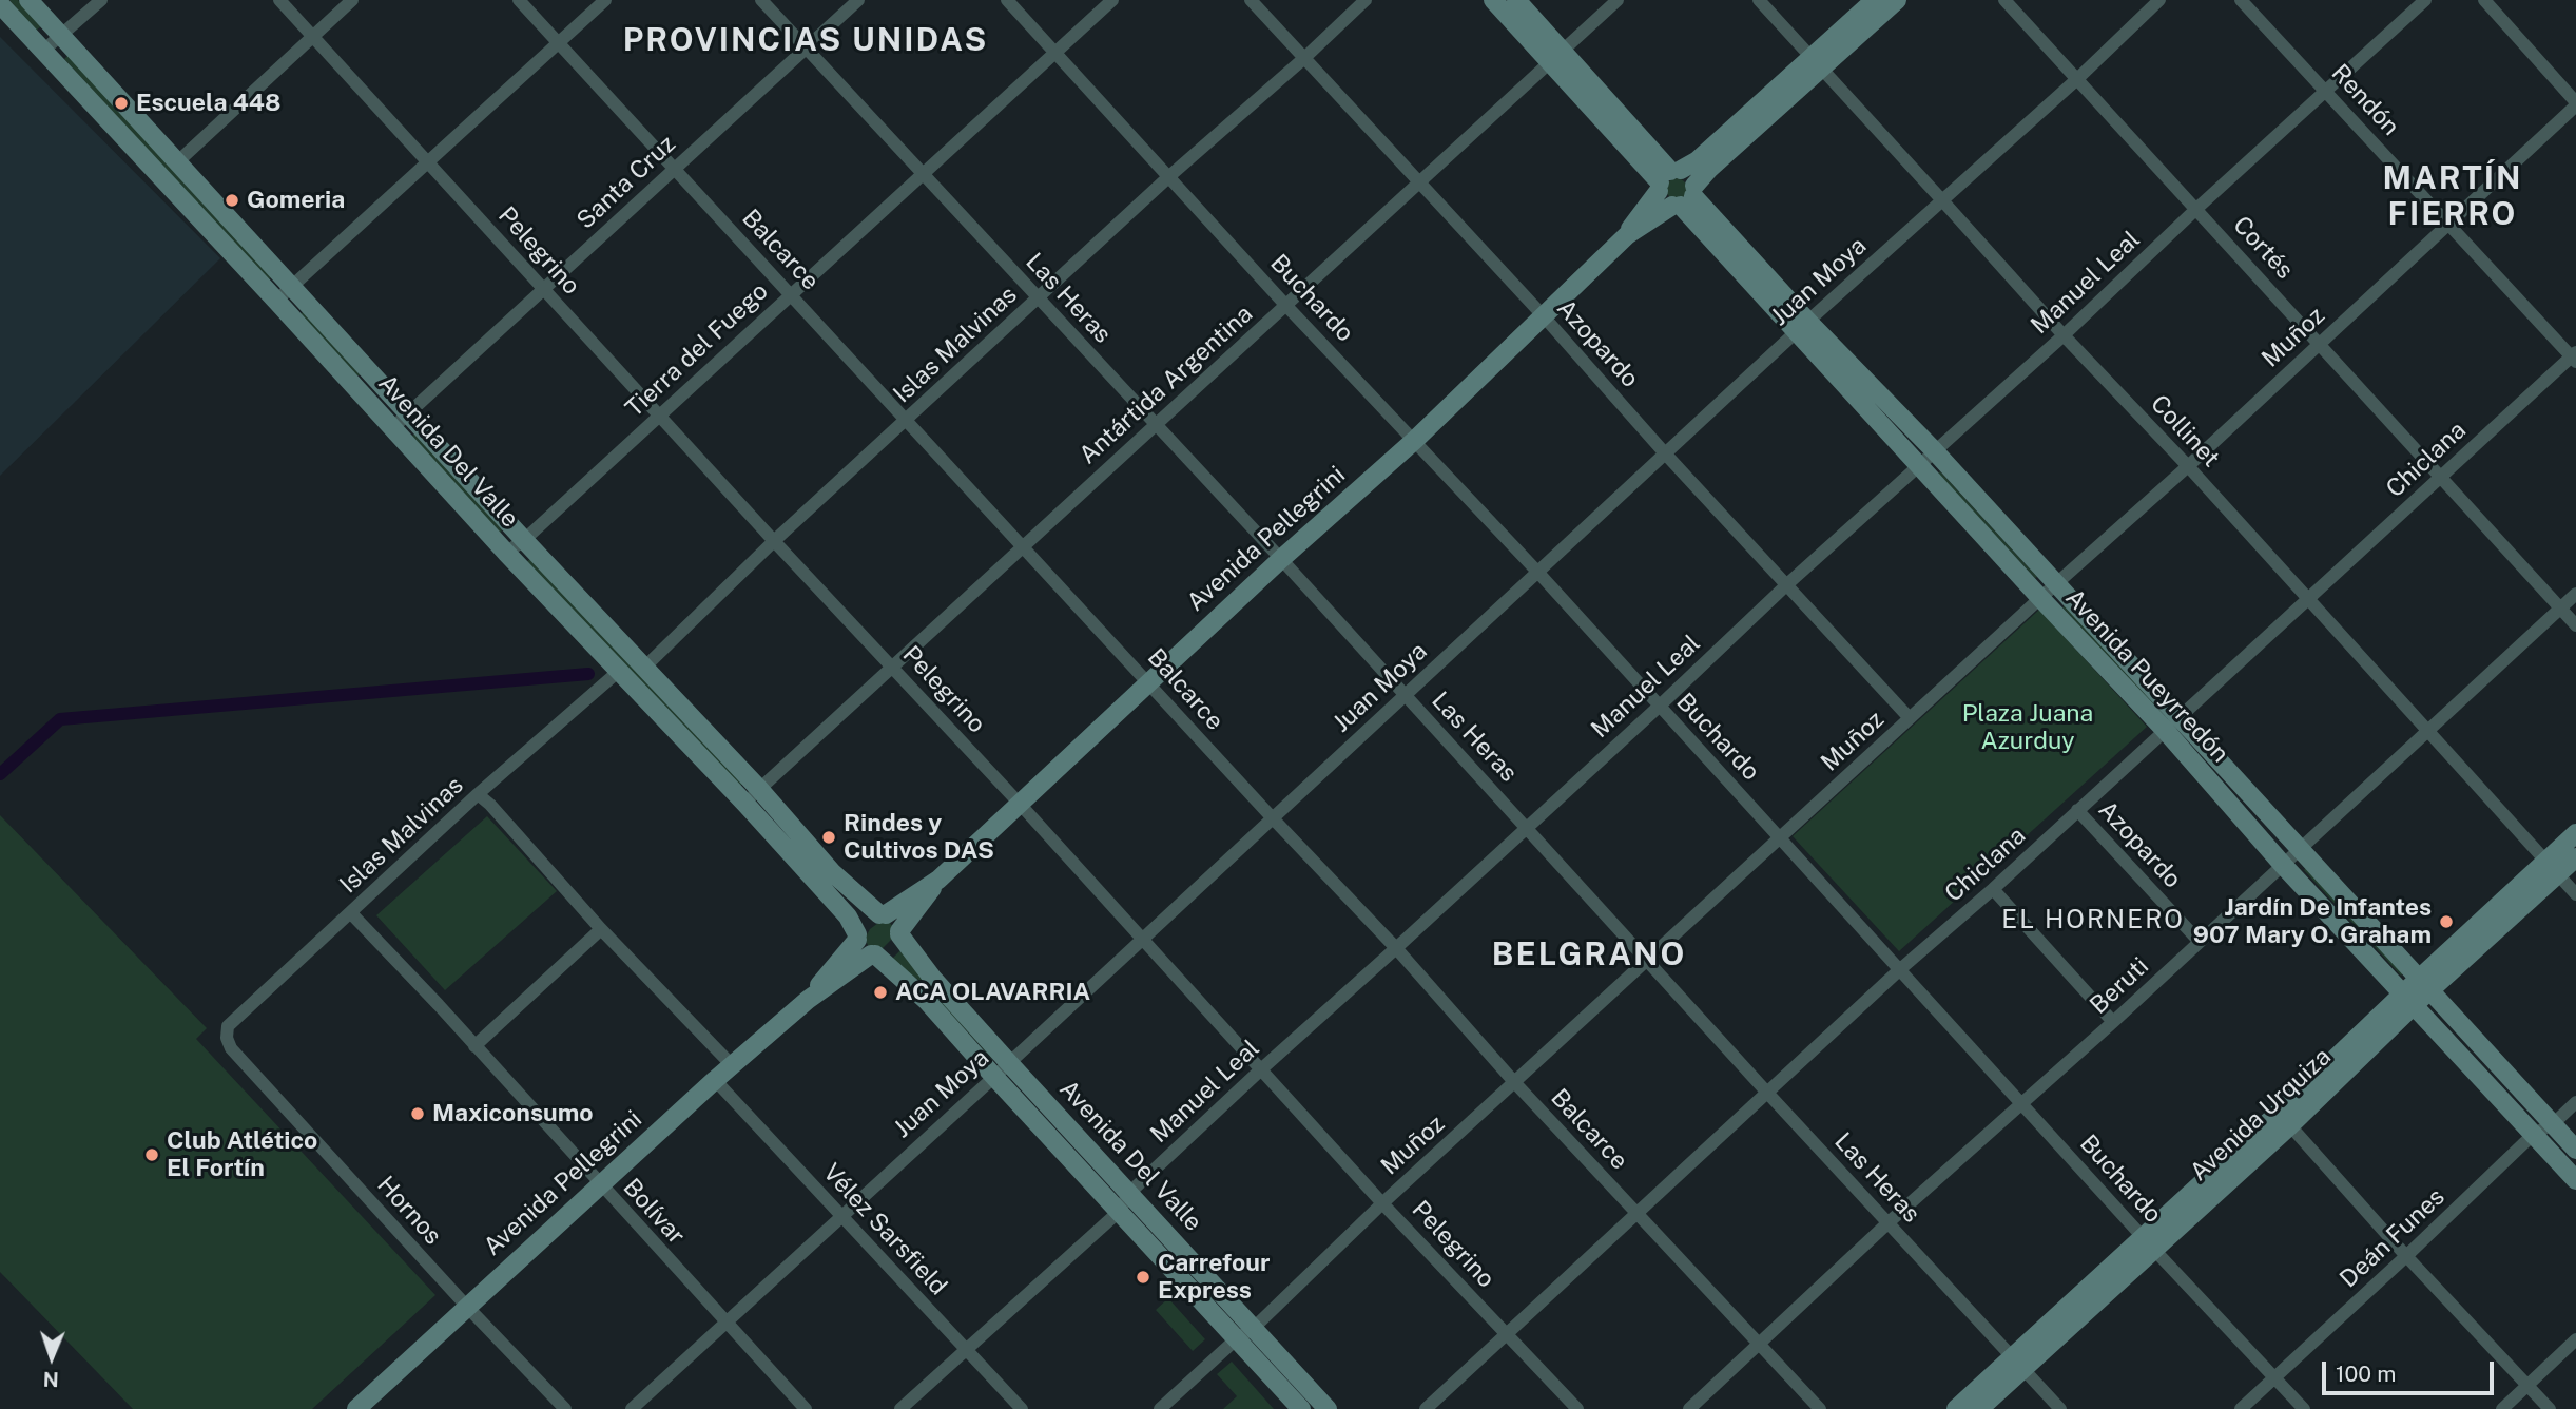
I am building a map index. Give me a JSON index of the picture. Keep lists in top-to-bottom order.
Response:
{
  "streets": {
    "main road": [
      "Avenida Del Valle",
      "Avenida Pellegrini",
      "Avenida Pueyrredón",
      "Avenida Urquiza"
    ],
    "street": [
      "Rendón",
      "Santa Cruz",
      "Cortés",
      "Balcarce",
      "Pelegrino",
      "Juan Moya",
      "Manuel Leal",
      "Las Heras",
      "Buchardo",
      "Muñoz",
      "Azopardo",
      "Islas Malvinas",
      "Tierra del Fuego",
      "Antártida Argentina",
      "Collinet",
      "Chiclana",
      "Beruti",
      "Hornos",
      "Bolívar",
      "Vélez Sarsfield",
      "Deán Funes"
    ]
  },
  "crossings": [
    ["Rendón", "Manuel Leal"],
    ["Rendón", "Muñoz"],
    ["Rendón", "Chiclana"],
    ["Santa Cruz", "Balcarce"],
    ["Santa Cruz", "Pelegrino"],
    ["Santa Cruz", "Las Heras"],
    ["Santa Cruz", "Avenida Del Valle"],
    ["Cortés", "Juan Moya"],
    ["Cortés", "Manuel Leal"],
    ["Cortés", "Muñoz"],
    ["Cortés", "Chiclana"],
    ["Cortés", "Beruti"],
    ["Balcarce", "Juan Moya"],
    ["Balcarce", "Manuel Leal"],
    ["Balcarce", "Muñoz"],
    ["Balcarce", "Islas Malvinas"],
    ["Balcarce", "Tierra del Fuego"],
    ["Balcarce", "Antártida Argentina"],
    ["Balcarce", "Chiclana"],
    ["Balcarce", "Avenida Pellegrini"],
    ["Balcarce", "Beruti"],
    ["Pelegrino", "Juan Moya"],
    ["Pelegrino", "Manuel Leal"],
    ["Pelegrino", "Muñoz"],
    ["Pelegrino", "Islas Malvinas"],
    ["Pelegrino", "Tierra del Fuego"],
    ["Pelegrino", "Antártida Argentina"],
    ["Pelegrino", "Chiclana"],
    ["Pelegrino", "Avenida Pellegrini"],
    ["Juan Moya", "Las Heras"],
    ["Juan Moya", "Buchardo"],
    ["Juan Moya", "Azopardo"],
    ["Juan Moya", "Collinet"],
    ["Juan Moya", "Avenida Del Valle"],
    ["Juan Moya", "Avenida Pueyrredón"],
    ["Juan Moya", "Bolívar"],
    ["Juan Moya", "Vélez Sarsfield"],
    ["Manuel Leal", "Las Heras"],
    ["Manuel Leal", "Buchardo"],
    ["Manuel Leal", "Azopardo"],
    ["Manuel Leal", "Collinet"],
    ["Manuel Leal", "Avenida Del Valle"],
    ["Manuel Leal", "Avenida Pueyrredón"],
    ["Manuel Leal", "Vélez Sarsfield"],
    ["Las Heras", "Muñoz"],
    ["Las Heras", "Islas Malvinas"],
    ["Las Heras", "Tierra del Fuego"],
    ["Las Heras", "Antártida Argentina"],
    ["Las Heras", "Chiclana"],
    ["Las Heras", "Avenida Pellegrini"],
    ["Las Heras", "Beruti"],
    ["Las Heras", "Avenida Urquiza"],
    ["Buchardo", "Muñoz"],
    ["Buchardo", "Islas Malvinas"],
    ["Buchardo", "Tierra del Fuego"],
    ["Buchardo", "Antártida Argentina"],
    ["Buchardo", "Chiclana"],
    ["Buchardo", "Avenida Pellegrini"],
    ["Buchardo", "Beruti"],
    ["Buchardo", "Avenida Urquiza"],
    ["Buchardo", "Deán Funes"],
    ["Muñoz", "Azopardo"],
    ["Muñoz", "Collinet"],
    ["Muñoz", "Avenida Del Valle"],
    ["Muñoz", "Avenida Pueyrredón"],
    ["Azopardo", "Islas Malvinas"],
    ["Azopardo", "Antártida Argentina"],
    ["Azopardo", "Chiclana"],
    ["Azopardo", "Avenida Pellegrini"],
    ["Azopardo", "Beruti"],
    ["Islas Malvinas", "Avenida Del Valle"],
    ["Islas Malvinas", "Hornos"],
    ["Islas Malvinas", "Bolívar"],
    ["Tierra del Fuego", "Avenida Del Valle"],
    ["Antártida Argentina", "Avenida Del Valle"],
    ["Collinet", "Chiclana"],
    ["Collinet", "Avenida Pellegrini"],
    ["Collinet", "Beruti"],
    ["Collinet", "Avenida Urquiza"],
    ["Avenida Del Valle", "Avenida Pellegrini"],
    ["Chiclana", "Avenida Pueyrredón"],
    ["Avenida Pellegrini", "Avenida Pueyrredón"],
    ["Avenida Pellegrini", "Hornos"],
    ["Avenida Pellegrini", "Bolívar"],
    ["Avenida Pellegrini", "Vélez Sarsfield"],
    ["Avenida Pueyrredón", "Beruti"],
    ["Avenida Pueyrredón", "Avenida Urquiza"],
    ["Avenida Pueyrredón", "Deán Funes"]
  ],
  "districts": [
    "PROVINCIAS UNIDAS",
    "MARTÍN FIERRO",
    "EL HORNERO",
    "BELGRANO"
  ],
  "parks": ["Plaza Juana Azurduy"],
  "places": [
    "Escuela 448",
    "Gomeria",
    "Rindes y Cultivos DAS",
    "Jardín De Infantes 907 Mary O. Graham",
    "ACA OLAVARRIA",
    "Maxiconsumo",
    "Club Atlético El Fortín",
    "Carrefour Express"
  ],
  "scale_bar": "100 m",
  "north": "bottom"
}
